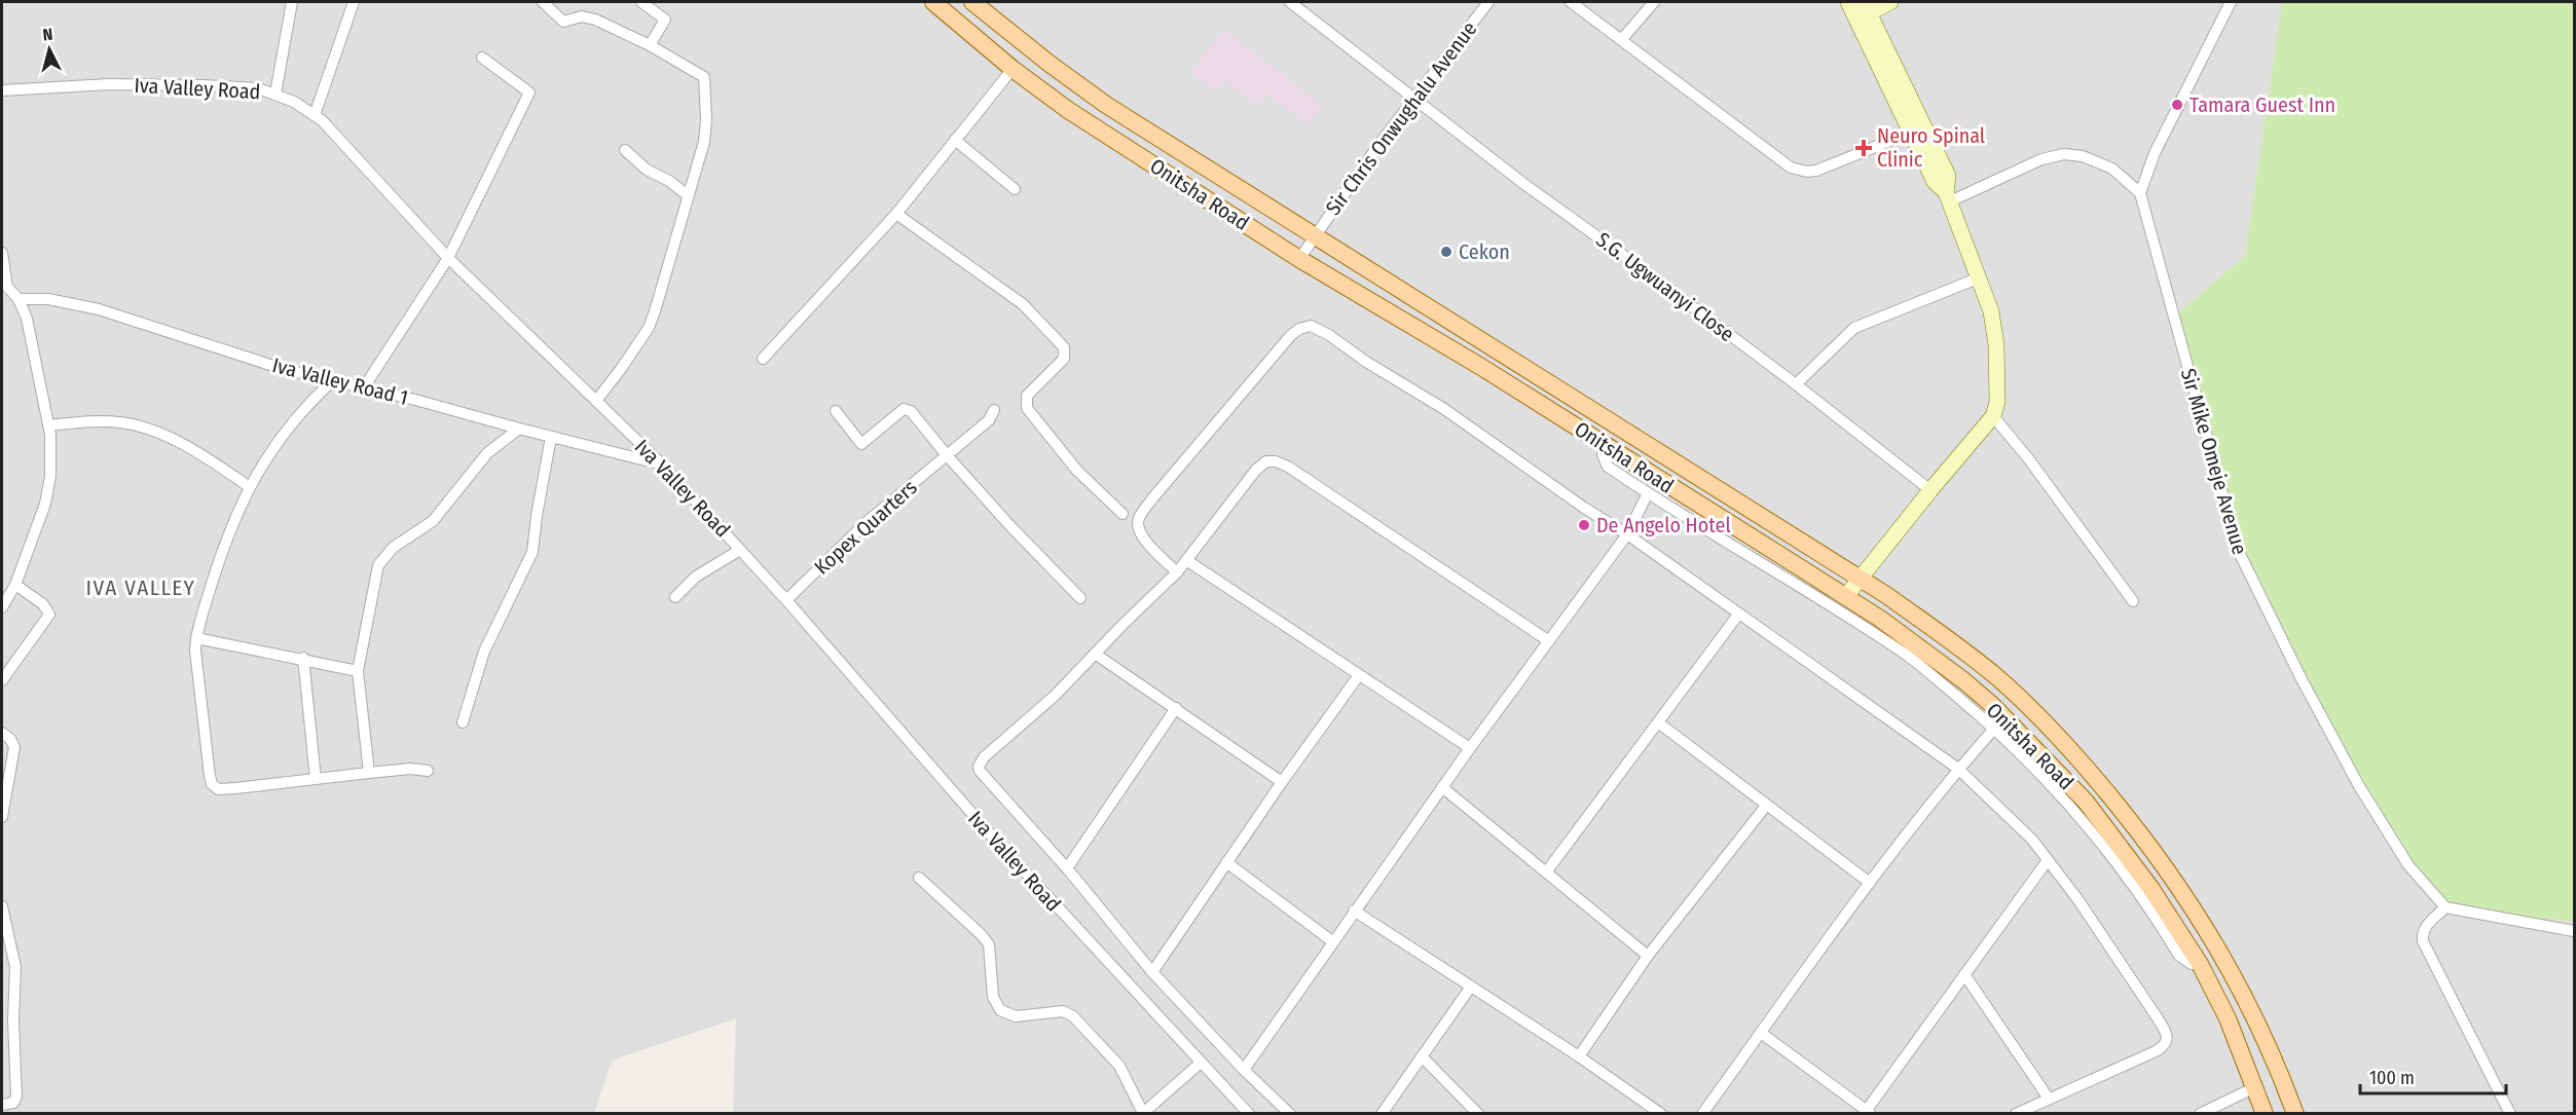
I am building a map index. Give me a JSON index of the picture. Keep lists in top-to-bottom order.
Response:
{
  "streets": {
    "main road": ["Onitsha Road"],
    "street": [
      "Iva Valley Road",
      "Sir Chris Onwughalu Avenue",
      "S.G. Ugwuanyi Close",
      "Iva Valley Road 1",
      "Sir Mike Omeje Avenue",
      "Kopex Quarters"
    ]
  },
  "crossings": [
    ["Iva Valley Road", "Iva Valley Road 1"],
    ["Iva Valley Road", "Kopex Quarters"],
    ["Sir Chris Onwughalu Avenue", "Onitsha Road"],
    ["Sir Chris Onwughalu Avenue", "S.G. Ugwuanyi Close"]
  ],
  "districts": ["IVA VALLEY"],
  "places": {
    "other": ["Tamara Guest Inn", "Cekon", "De Angelo Hotel"],
    "health": ["Neuro Spinal Clinic"]
  },
  "scale_bar": "100 m",
  "north": "top"
}
